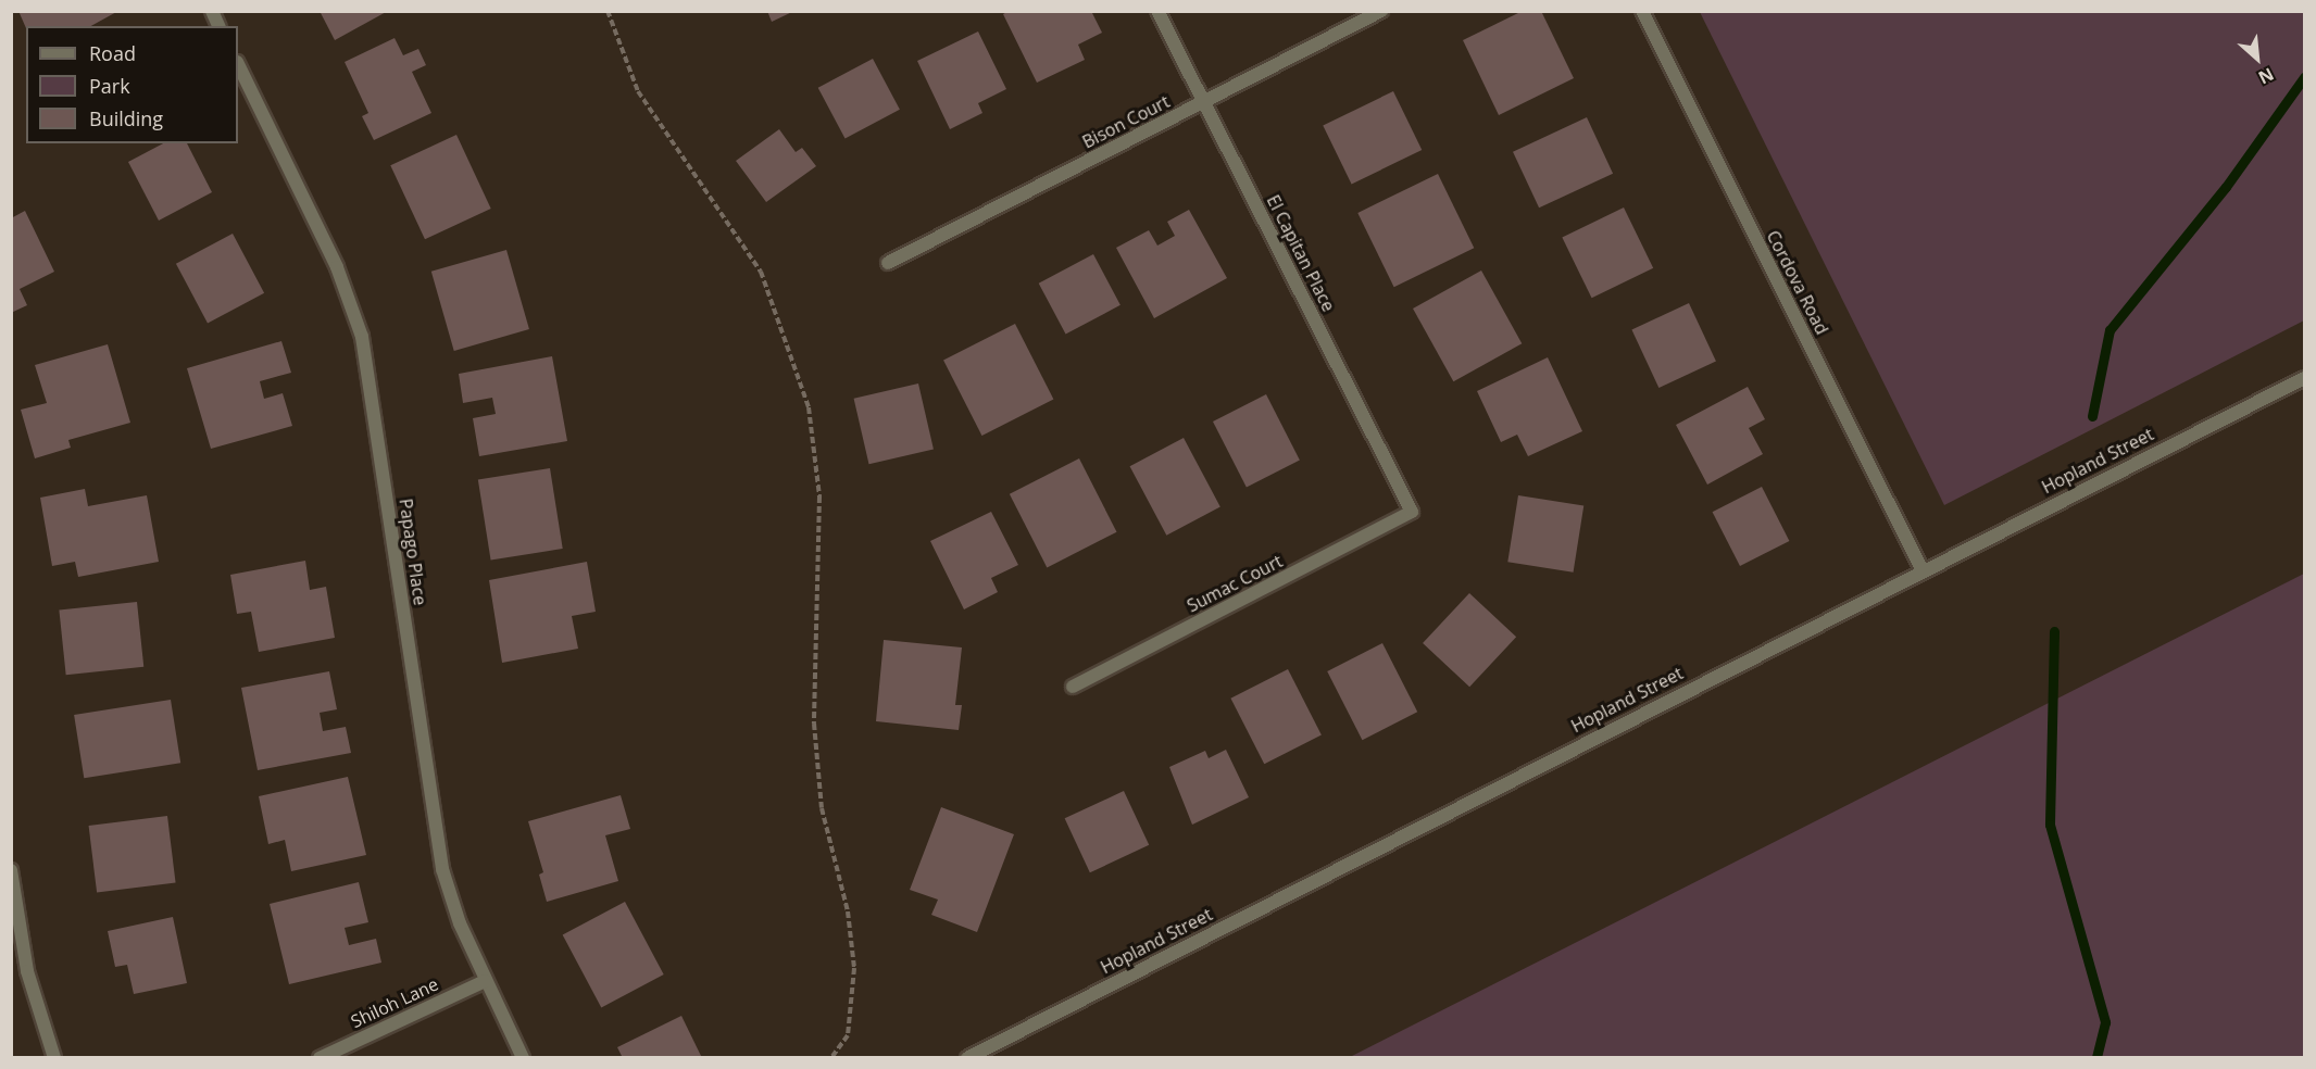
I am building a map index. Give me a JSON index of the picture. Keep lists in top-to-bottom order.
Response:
{
  "streets": {
    "street": [
      "Bison Court",
      "El Capitan Place",
      "Cordova Road",
      "Hopland Street",
      "Papago Place",
      "Sumac Court",
      "Shiloh Lane"
    ]
  },
  "crossings": [
    ["Bison Court", "El Capitan Place"],
    ["El Capitan Place", "Sumac Court"],
    ["Cordova Road", "Hopland Street"],
    ["Papago Place", "Shiloh Lane"]
  ],
  "legend": ["Road", "Park", "Building"],
  "north": "bottom right"
}
